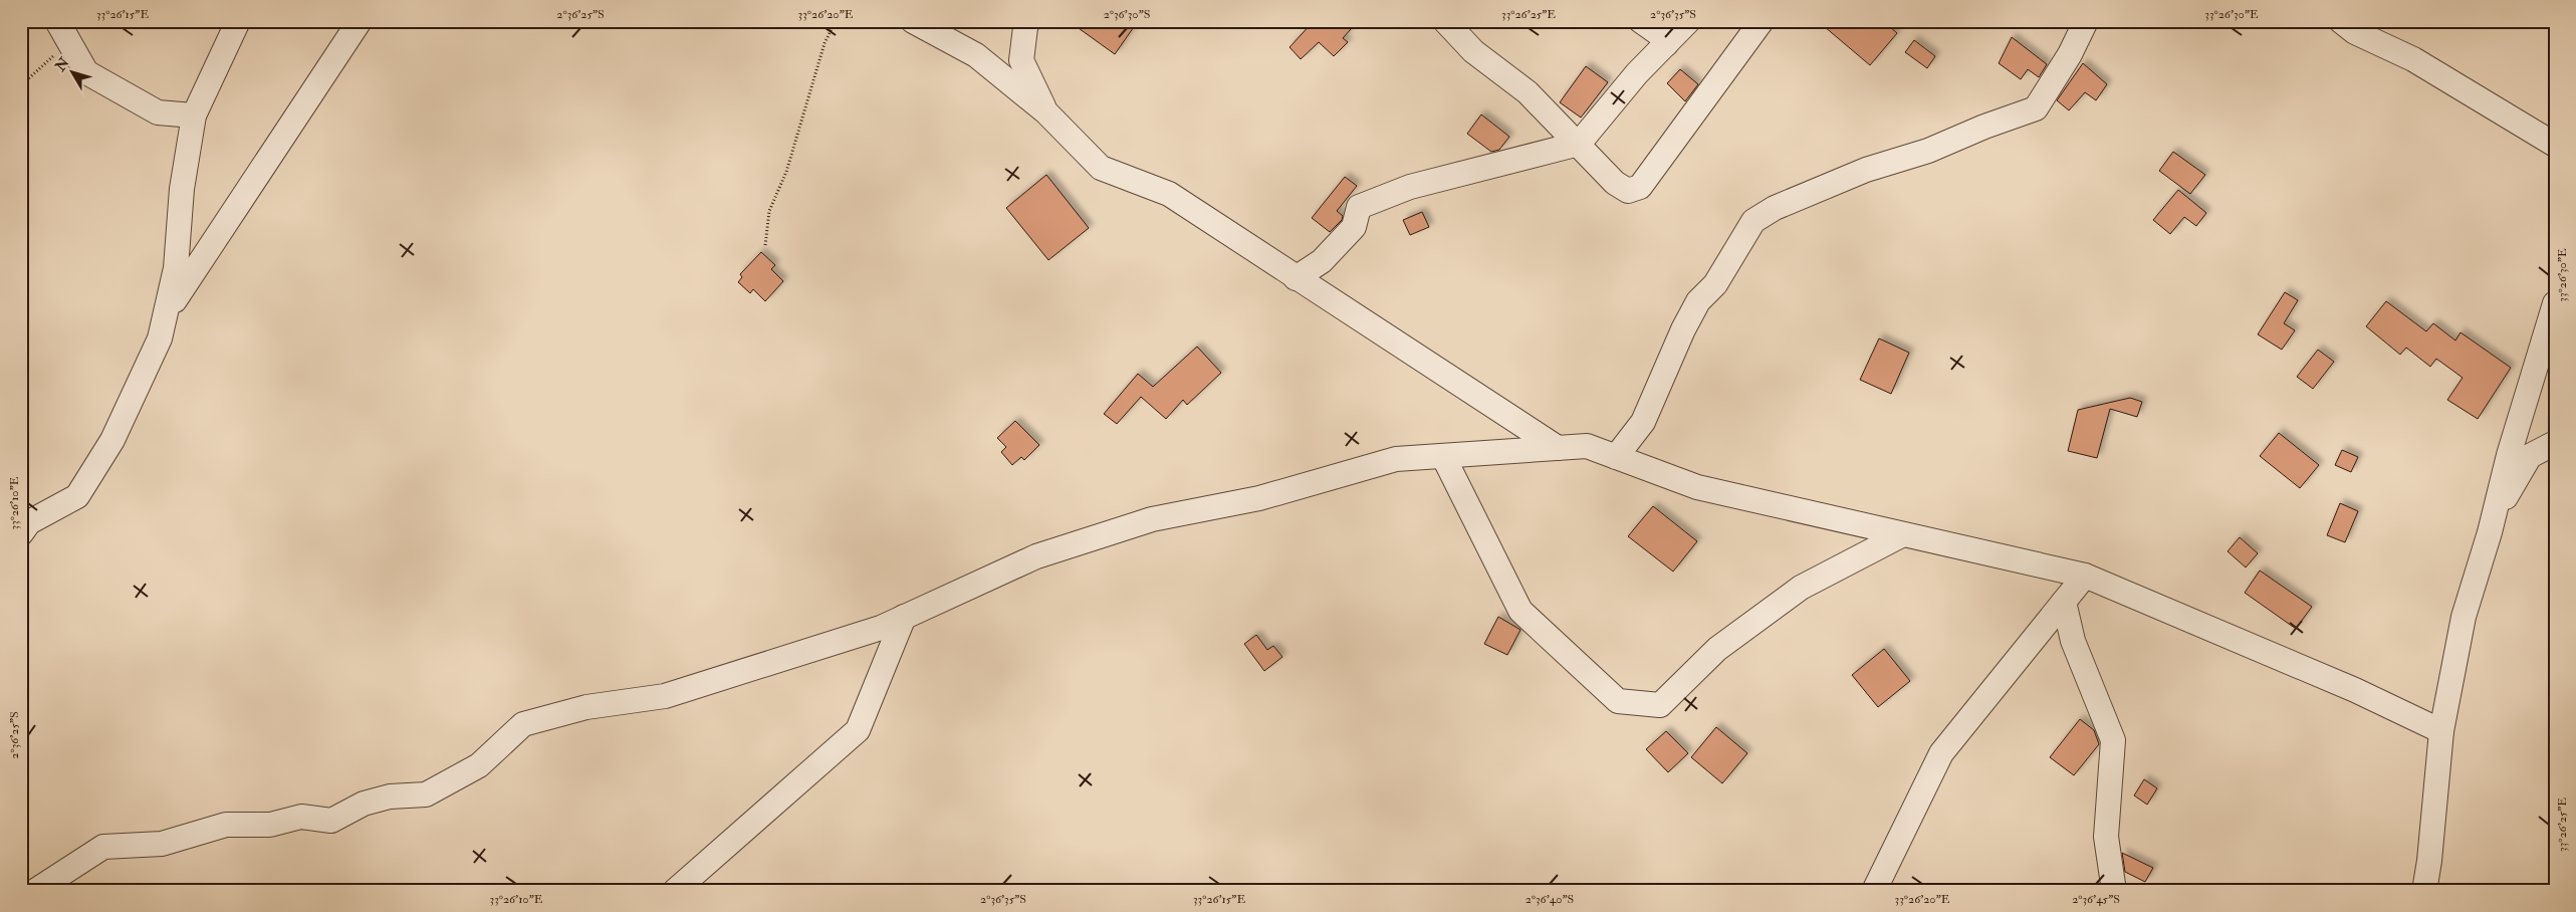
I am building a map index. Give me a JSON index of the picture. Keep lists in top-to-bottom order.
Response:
{
  "north": "top left",
  "coordinates": [
    "33°26'15\"E",
    "2°36'25\"S",
    "33°26'20\"E",
    "2°36'30\"S",
    "33°26'25\"E",
    "2°36'35\"S",
    "33°26'30\"E",
    "33°26'10\"E",
    "2°36'40\"S",
    "2°36'45\"S"
  ]
}
